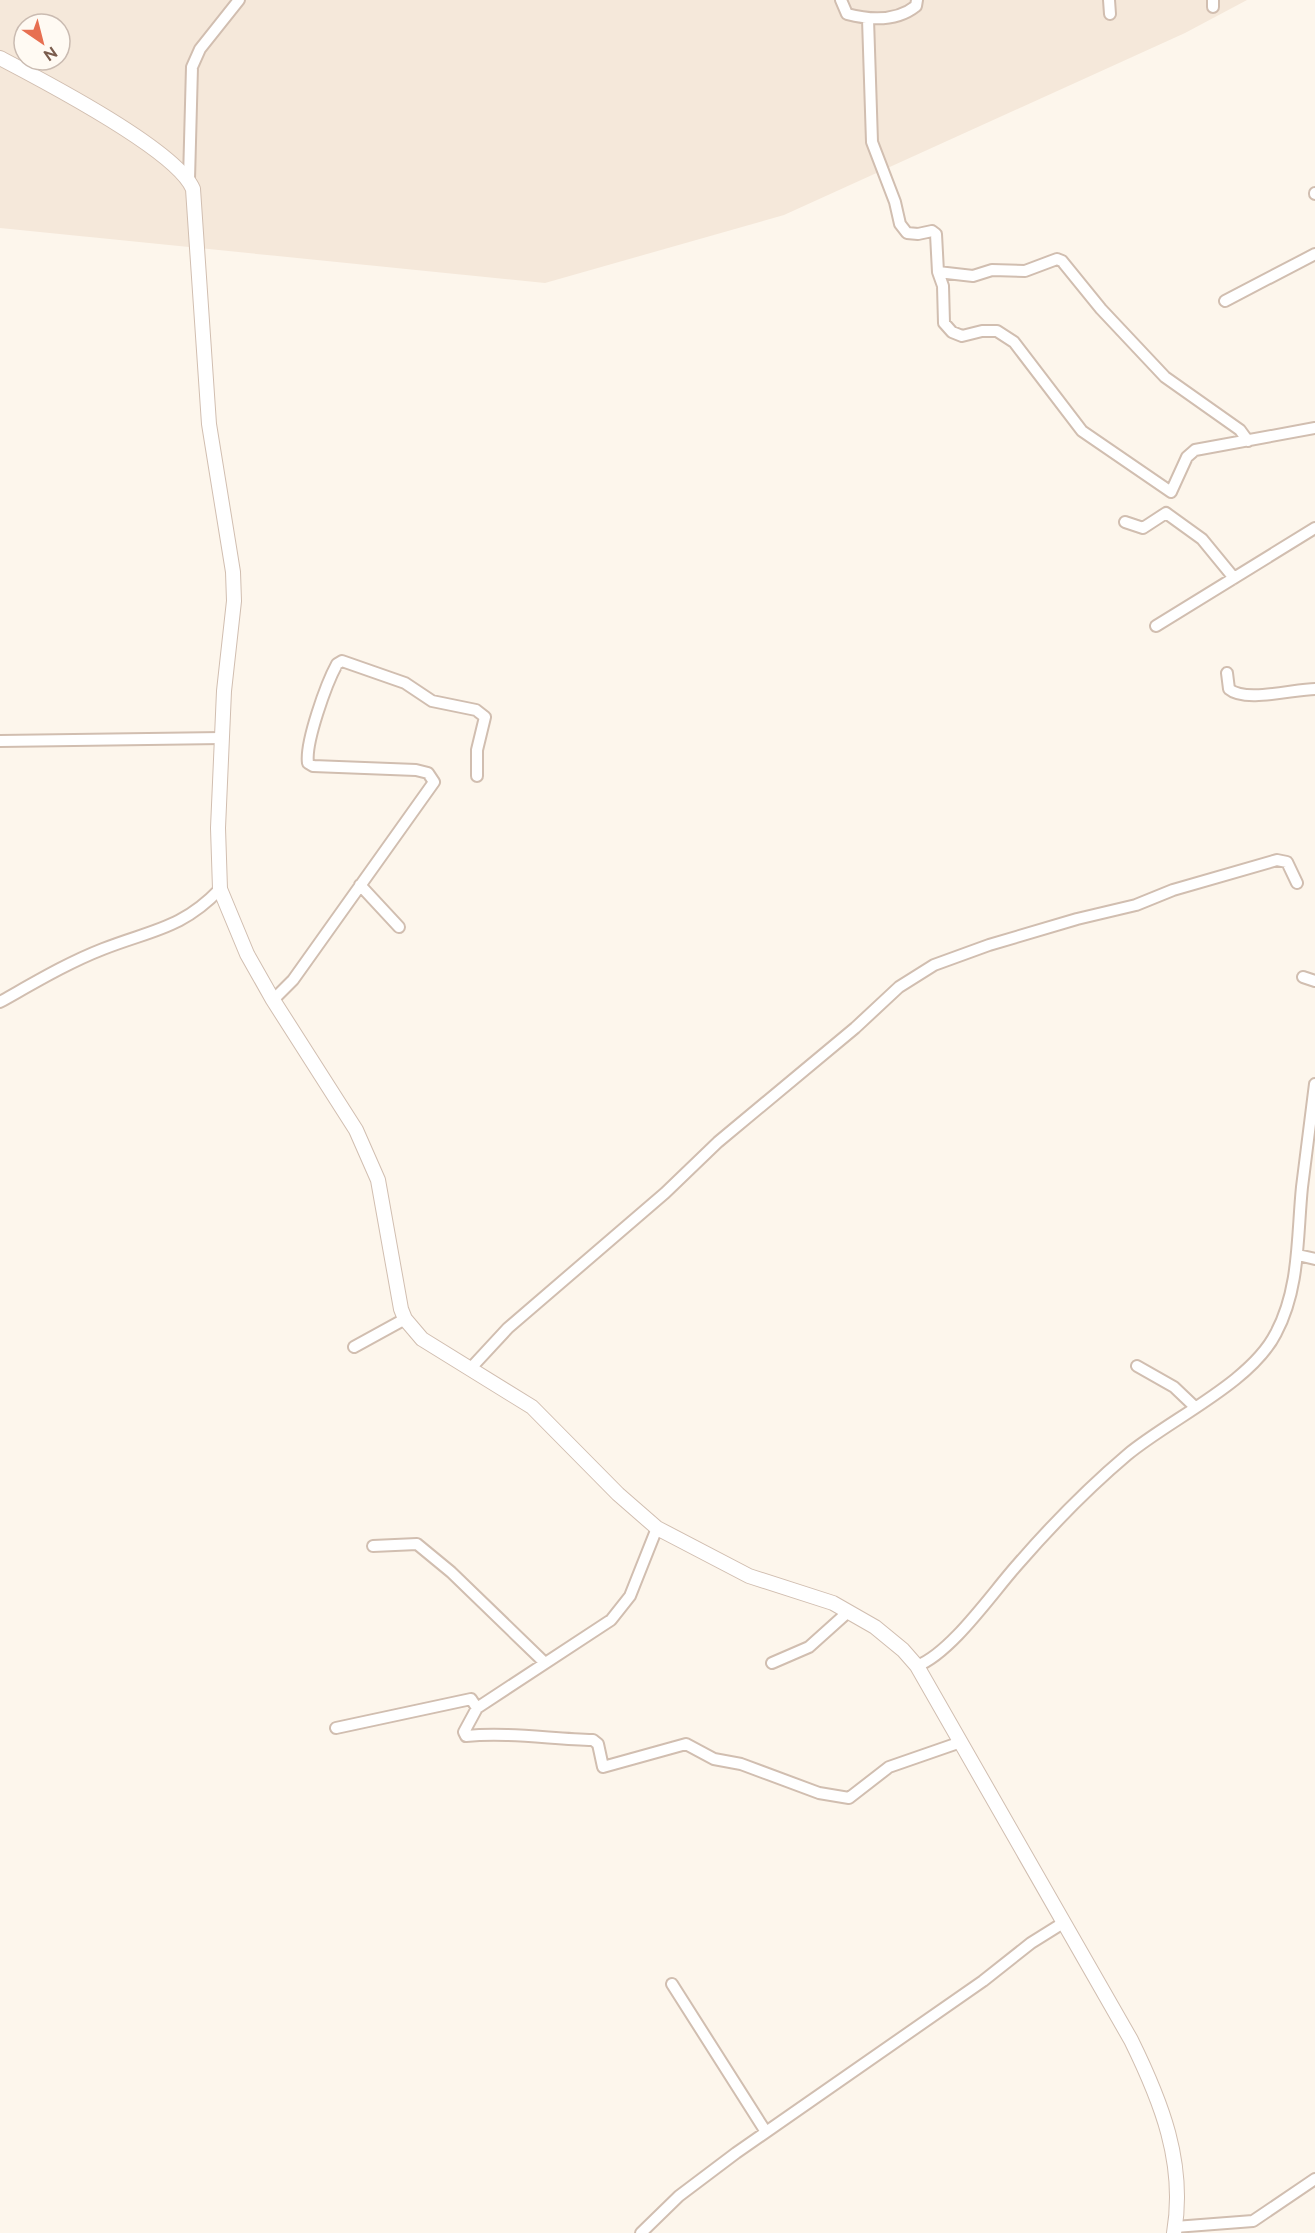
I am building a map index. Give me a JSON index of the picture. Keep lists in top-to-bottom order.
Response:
{
  "north": "bottom right"
}
